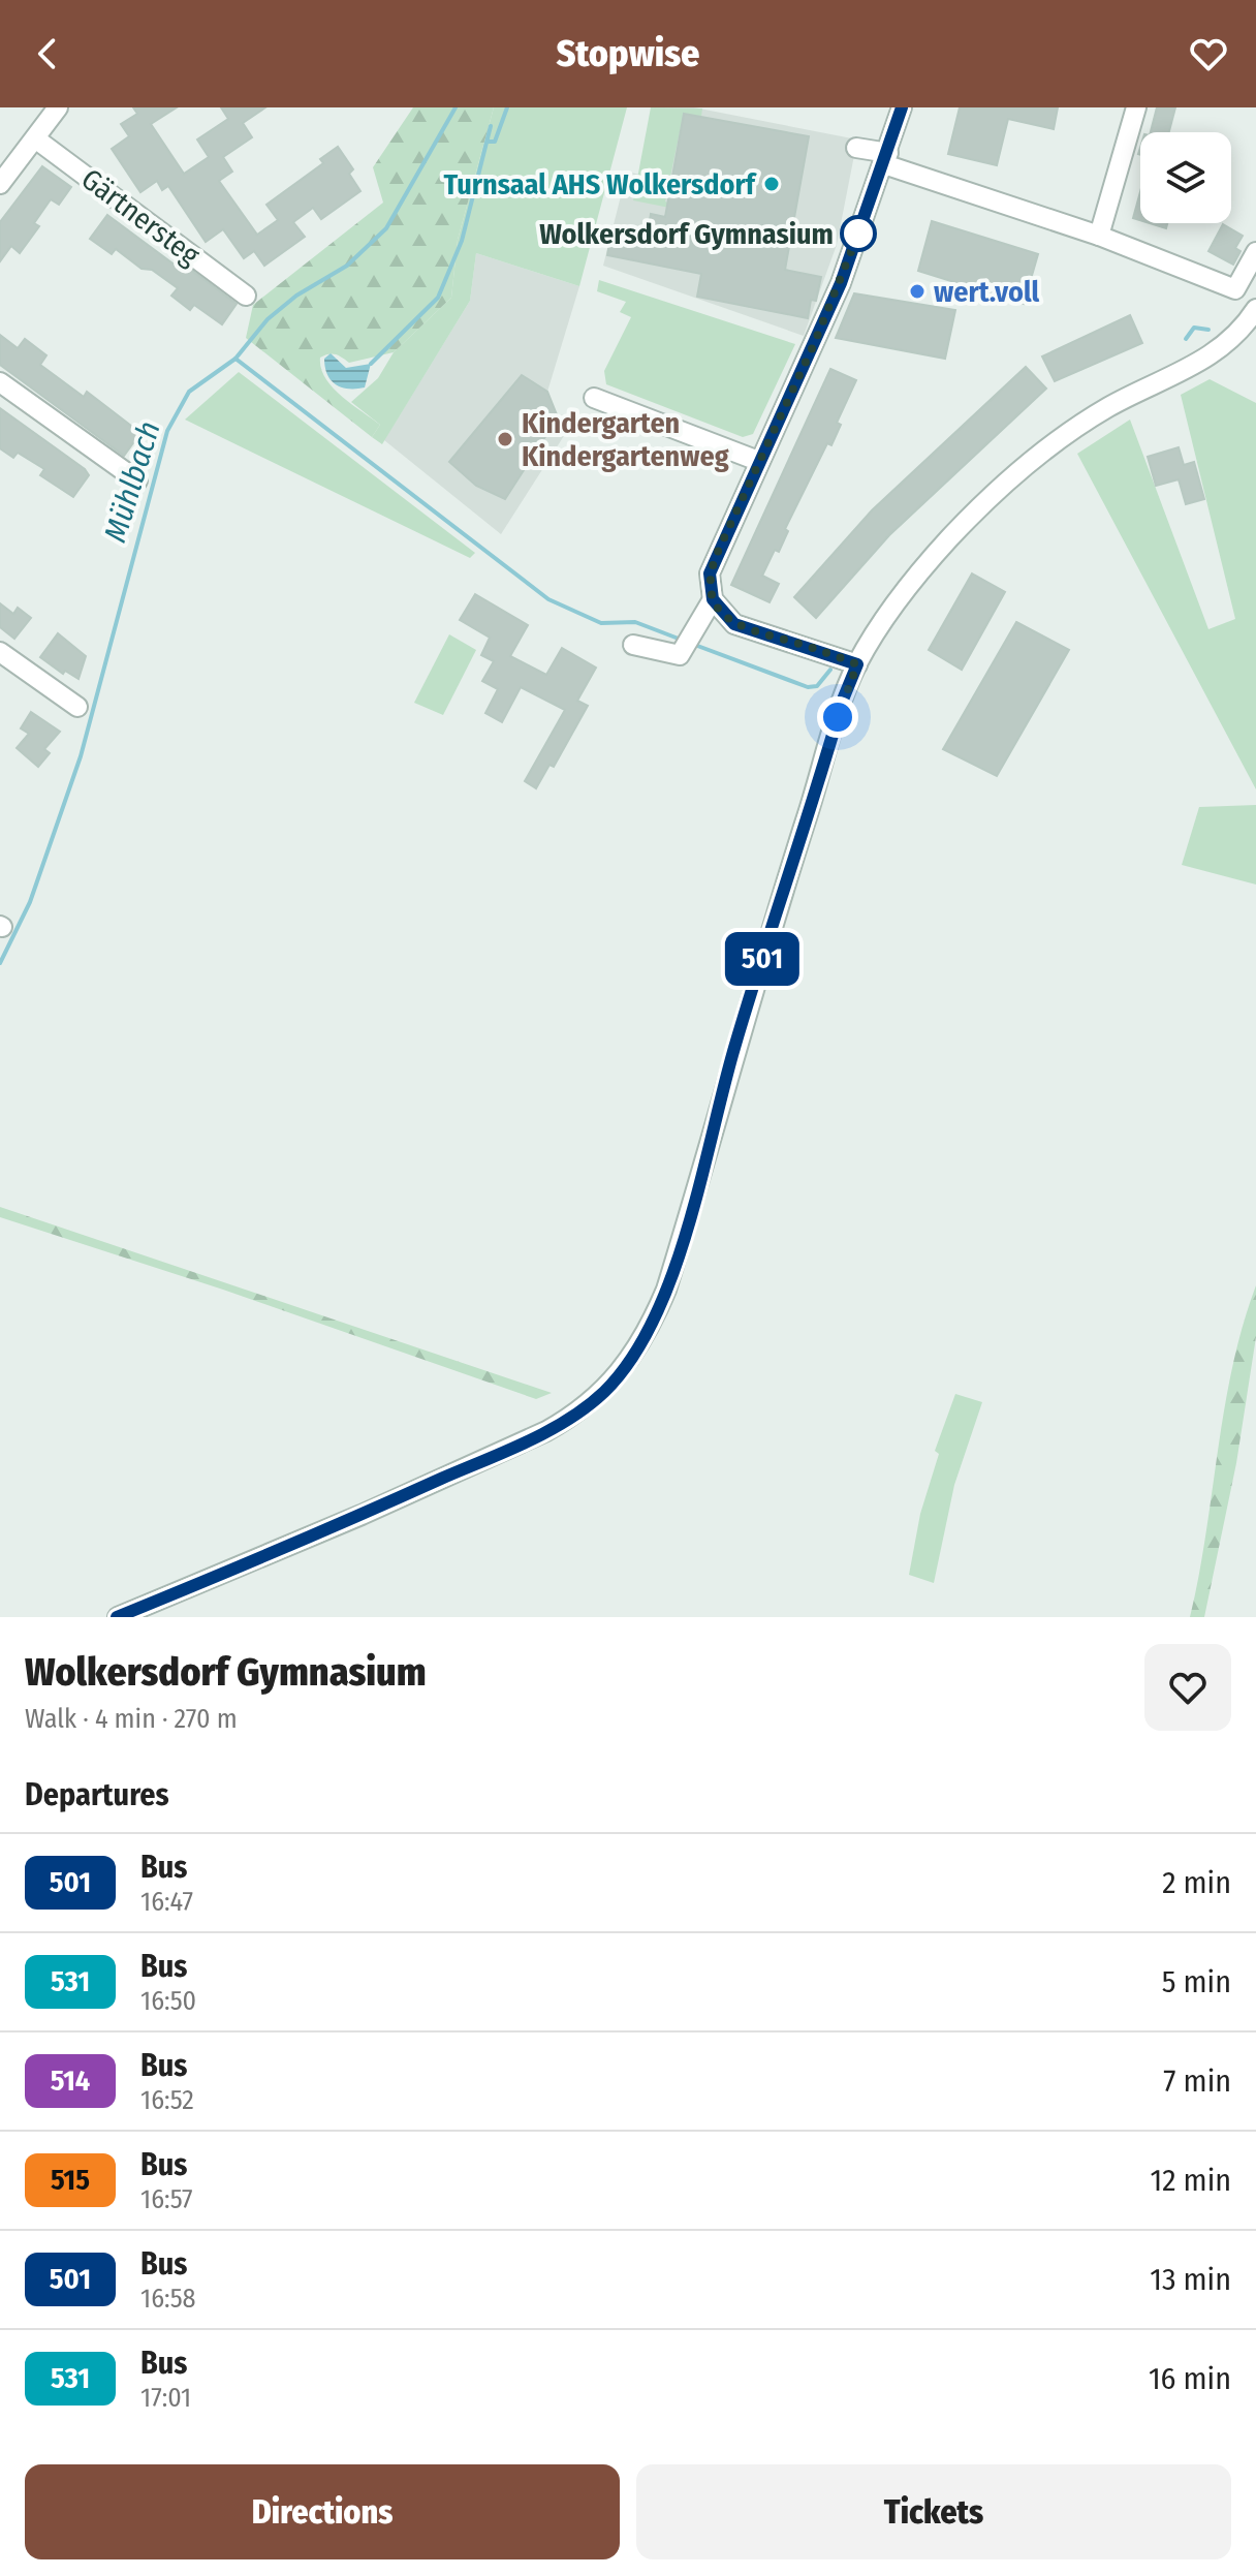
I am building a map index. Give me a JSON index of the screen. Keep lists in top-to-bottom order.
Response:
{
  "streets": {
    "street": ["Gärtnersteg"]
  },
  "water": ["Mühlbach"],
  "places": [
    "Turnsaal AHS Wolkersdorf",
    "Wolkersdorf Gymnasium",
    "wert.voll",
    "Kindergarten Kindergartenweg"
  ],
  "lines": ["bus line 501"],
  "page": {
    "header": "Stopwise",
    "on_map": "501",
    "heading": [
      ["Wolkersdorf Gymnasium", "Walk · 4 min · 270 m"],
      "Departures"
    ],
    "list": [
      {
        "mark": "501",
        "name": "Bus",
        "note": "16:47",
        "value": "2 min"
      },
      {
        "mark": "531",
        "name": "Bus",
        "note": "16:50",
        "value": "5 min"
      },
      {
        "mark": "514",
        "name": "Bus",
        "note": "16:52",
        "value": "7 min"
      },
      {
        "mark": "515",
        "name": "Bus",
        "note": "16:57",
        "value": "12 min"
      },
      {
        "mark": "501",
        "name": "Bus",
        "note": "16:58",
        "value": "13 min"
      },
      {
        "mark": "531",
        "name": "Bus",
        "note": "17:01",
        "value": "16 min"
      }
    ],
    "buttons": ["Directions", "Tickets"]
  }
}
